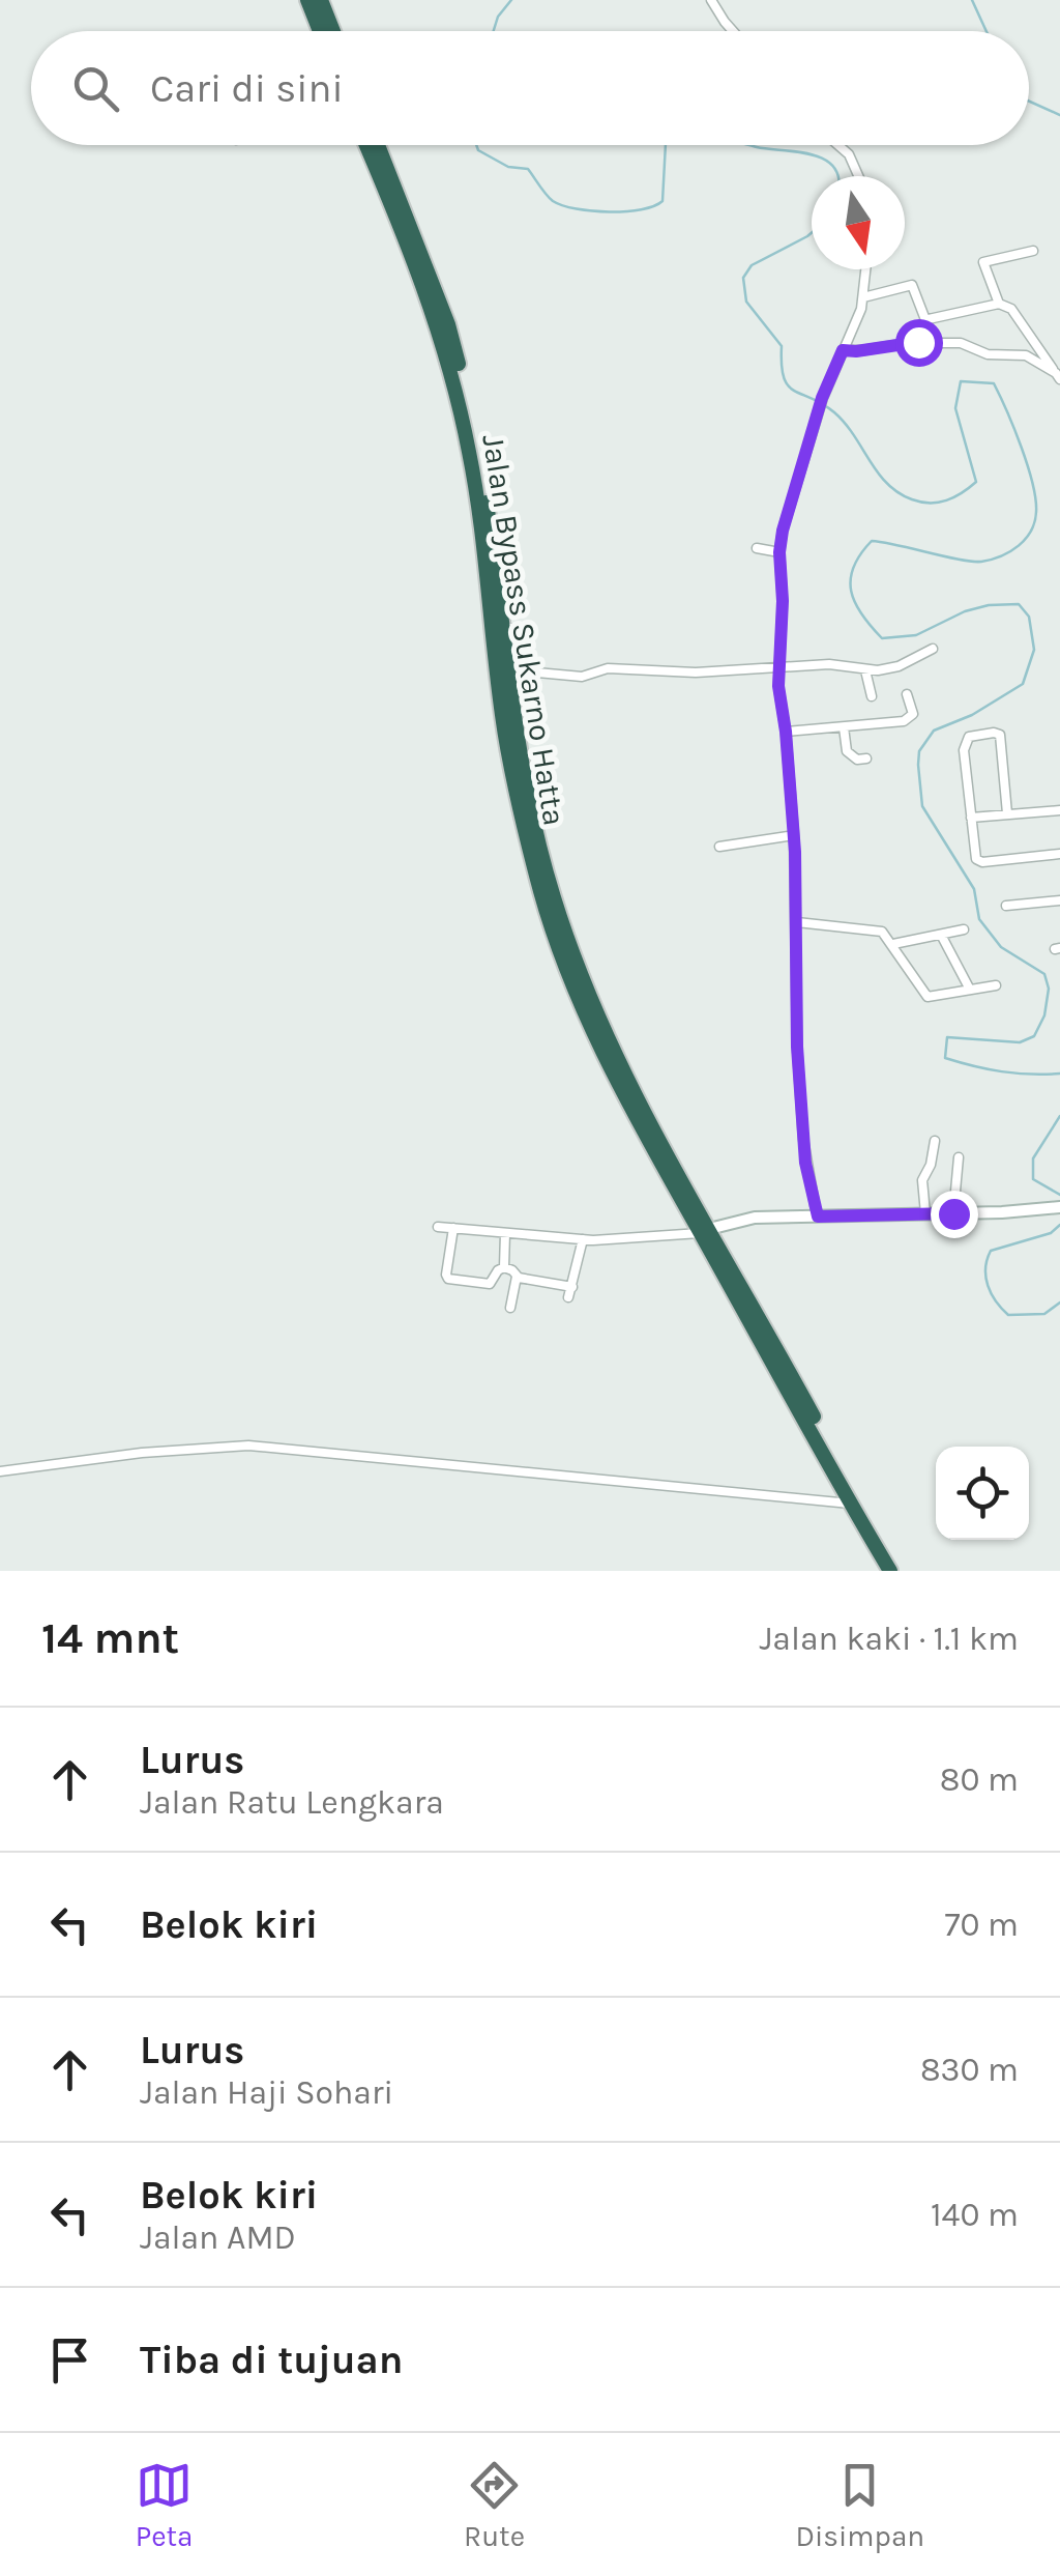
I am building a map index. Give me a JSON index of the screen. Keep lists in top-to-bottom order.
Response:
{
  "streets": {
    "highway": ["Jalan Bypass Sukarno Hatta"]
  },
  "north": "bottom",
  "page": {
    "search": "Cari di sini",
    "heading": ["14 mnt", "Jalan kaki · 1.1 km"],
    "list": [
      ["Lurus", "Jalan Ratu Lengkara", "80 m"],
      ["Belok kiri", "70 m"],
      ["Lurus", "Jalan Haji Sohari", "830 m"],
      ["Belok kiri", "Jalan AMD", "140 m"],
      "Tiba di tujuan"
    ],
    "nav": ["Peta", "Rute", "Disimpan"]
  }
}
